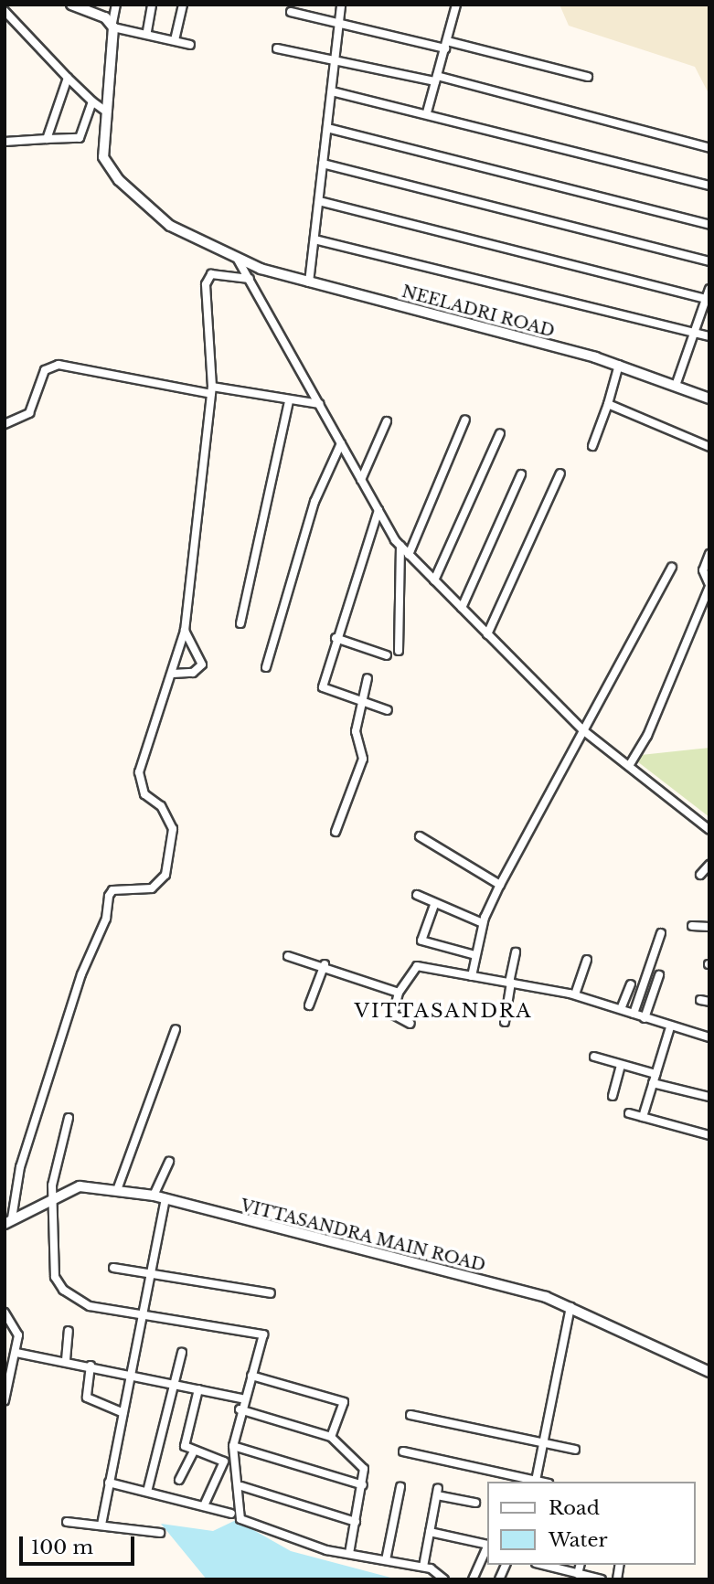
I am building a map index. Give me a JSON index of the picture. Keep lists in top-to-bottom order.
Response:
{
  "streets": {
    "street": ["NEELADRI ROAD", "VITTASANDRA MAIN ROAD"]
  },
  "districts": ["VITTASANDRA"],
  "legend": ["Road", "Water"],
  "scale_bar": "100 m"
}
